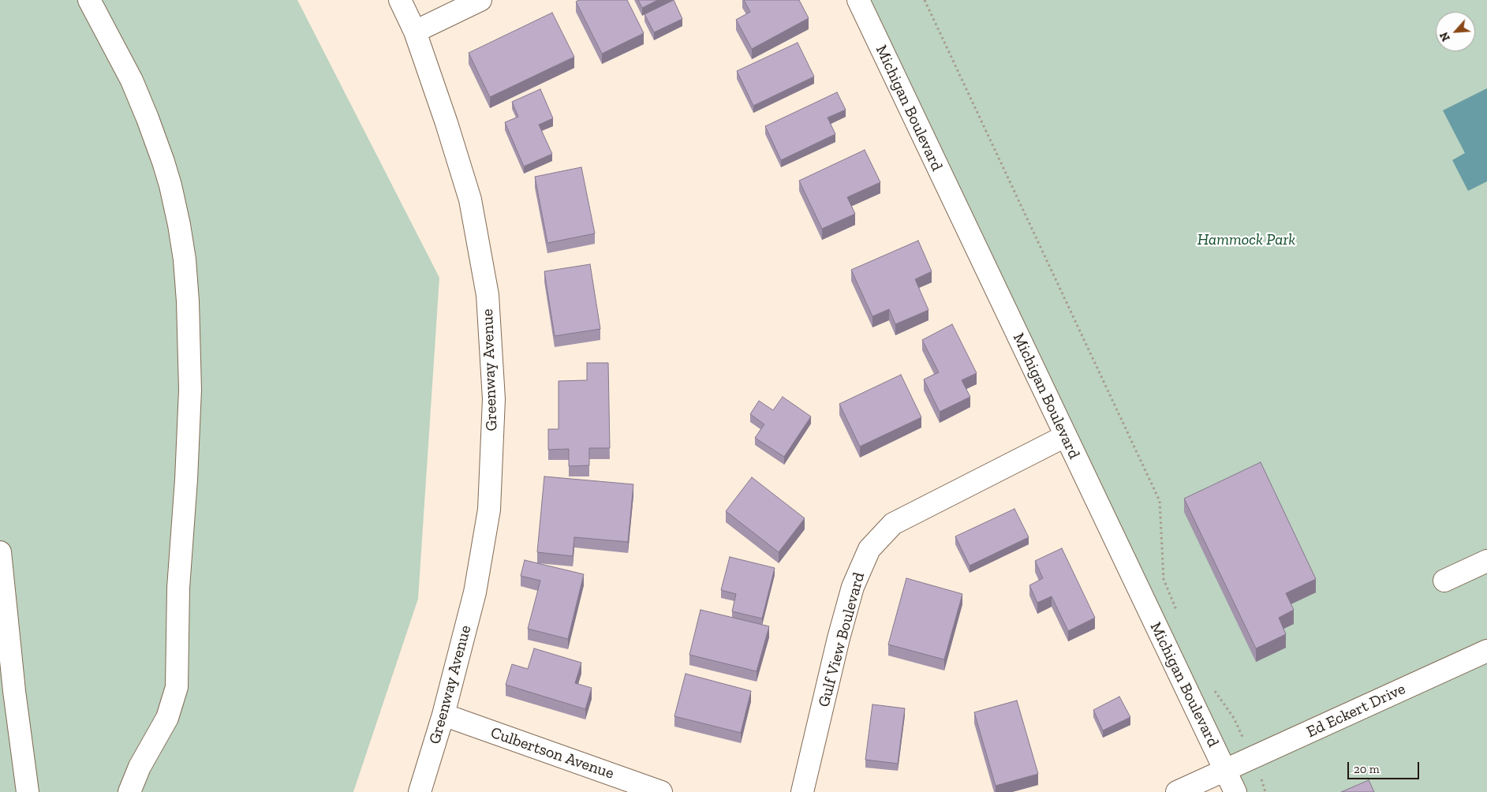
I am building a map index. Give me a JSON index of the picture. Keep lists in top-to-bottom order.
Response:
{
  "streets": {
    "street": [
      "Michigan Boulevard",
      "Greenway Avenue",
      "Gulf View Boulevard",
      "Ed Eckert Drive",
      "Culbertson Avenue"
    ]
  },
  "crossings": [
    ["Michigan Boulevard", "Gulf View Boulevard"],
    ["Michigan Boulevard", "Ed Eckert Drive"],
    ["Greenway Avenue", "Culbertson Avenue"]
  ],
  "parks": ["Hammock Park"],
  "scale_bar": "20 m",
  "north": "bottom left"
}
